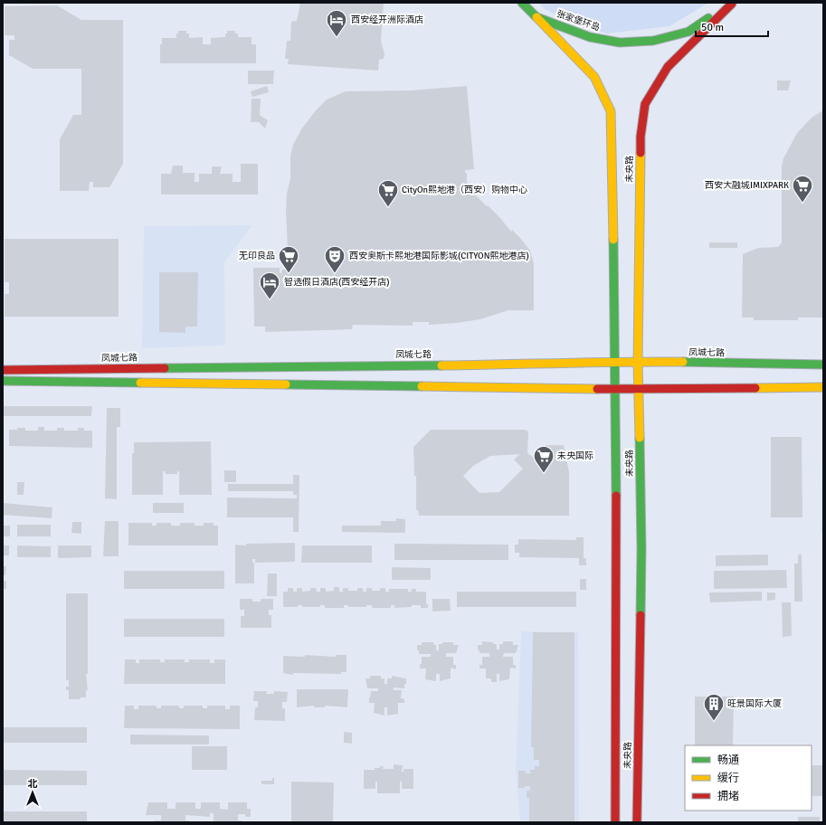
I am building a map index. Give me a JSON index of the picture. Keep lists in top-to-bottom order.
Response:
{
  "streets": {
    "main road": ["张家堡环岛", "未央路", "凤城七路"]
  },
  "crossings": [
    ["张家堡环岛", "未央路"],
    ["未央路", "凤城七路"]
  ],
  "places": {
    "hotel": ["西安经开洲际酒店", "智选假日酒店(西安经开店)"],
    "supermarket": [
      "西安大融城IMIXPARK",
      "CityOn熙地港（西安）购物中心",
      "无印良品",
      "未央国际"
    ],
    "theatre": ["西安奥斯卡熙地港国际影城(CITYON熙地港店)"],
    "building": ["旺景国际大厦"]
  },
  "legend": ["畅通", "缓行", "拥堵"],
  "scale_bar": "50 m",
  "north": "top"
}
